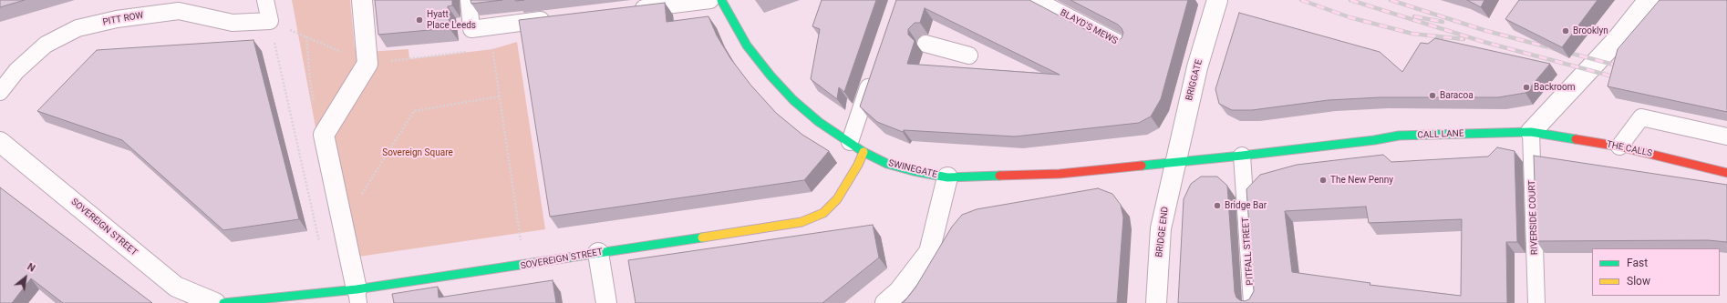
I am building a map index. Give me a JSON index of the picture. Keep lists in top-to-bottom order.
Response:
{
  "streets": {
    "street": [
      "BRIGGATE",
      "CALL LANE",
      "THE CALLS",
      "SWINEGATE",
      "SOVEREIGN STREET",
      "BRIDGE END"
    ],
    "lane": [
      "PITT ROW",
      "BLAYD'S MEWS",
      "RIVERSIDE COURT",
      "PITFALL STREET"
    ]
  },
  "crossings": [
    ["BRIGGATE", "CALL LANE"],
    ["BRIGGATE", "SWINEGATE"],
    ["BRIGGATE", "BRIDGE END"],
    ["CALL LANE", "THE CALLS"],
    ["CALL LANE", "SWINEGATE"],
    ["CALL LANE", "RIVERSIDE COURT"],
    ["CALL LANE", "BRIDGE END"],
    ["CALL LANE", "PITFALL STREET"],
    ["THE CALLS", "RIVERSIDE COURT"],
    ["SWINEGATE", "SOVEREIGN STREET"],
    ["SWINEGATE", "BRIDGE END"]
  ],
  "parks": ["Sovereign Square"],
  "places": [
    "Hyatt Place Leeds",
    "Brooklyn",
    "Backroom",
    "Baracoa",
    "The New Penny",
    "Bridge Bar"
  ],
  "legend": ["Fast", "Slow"],
  "north": "top right"
}
